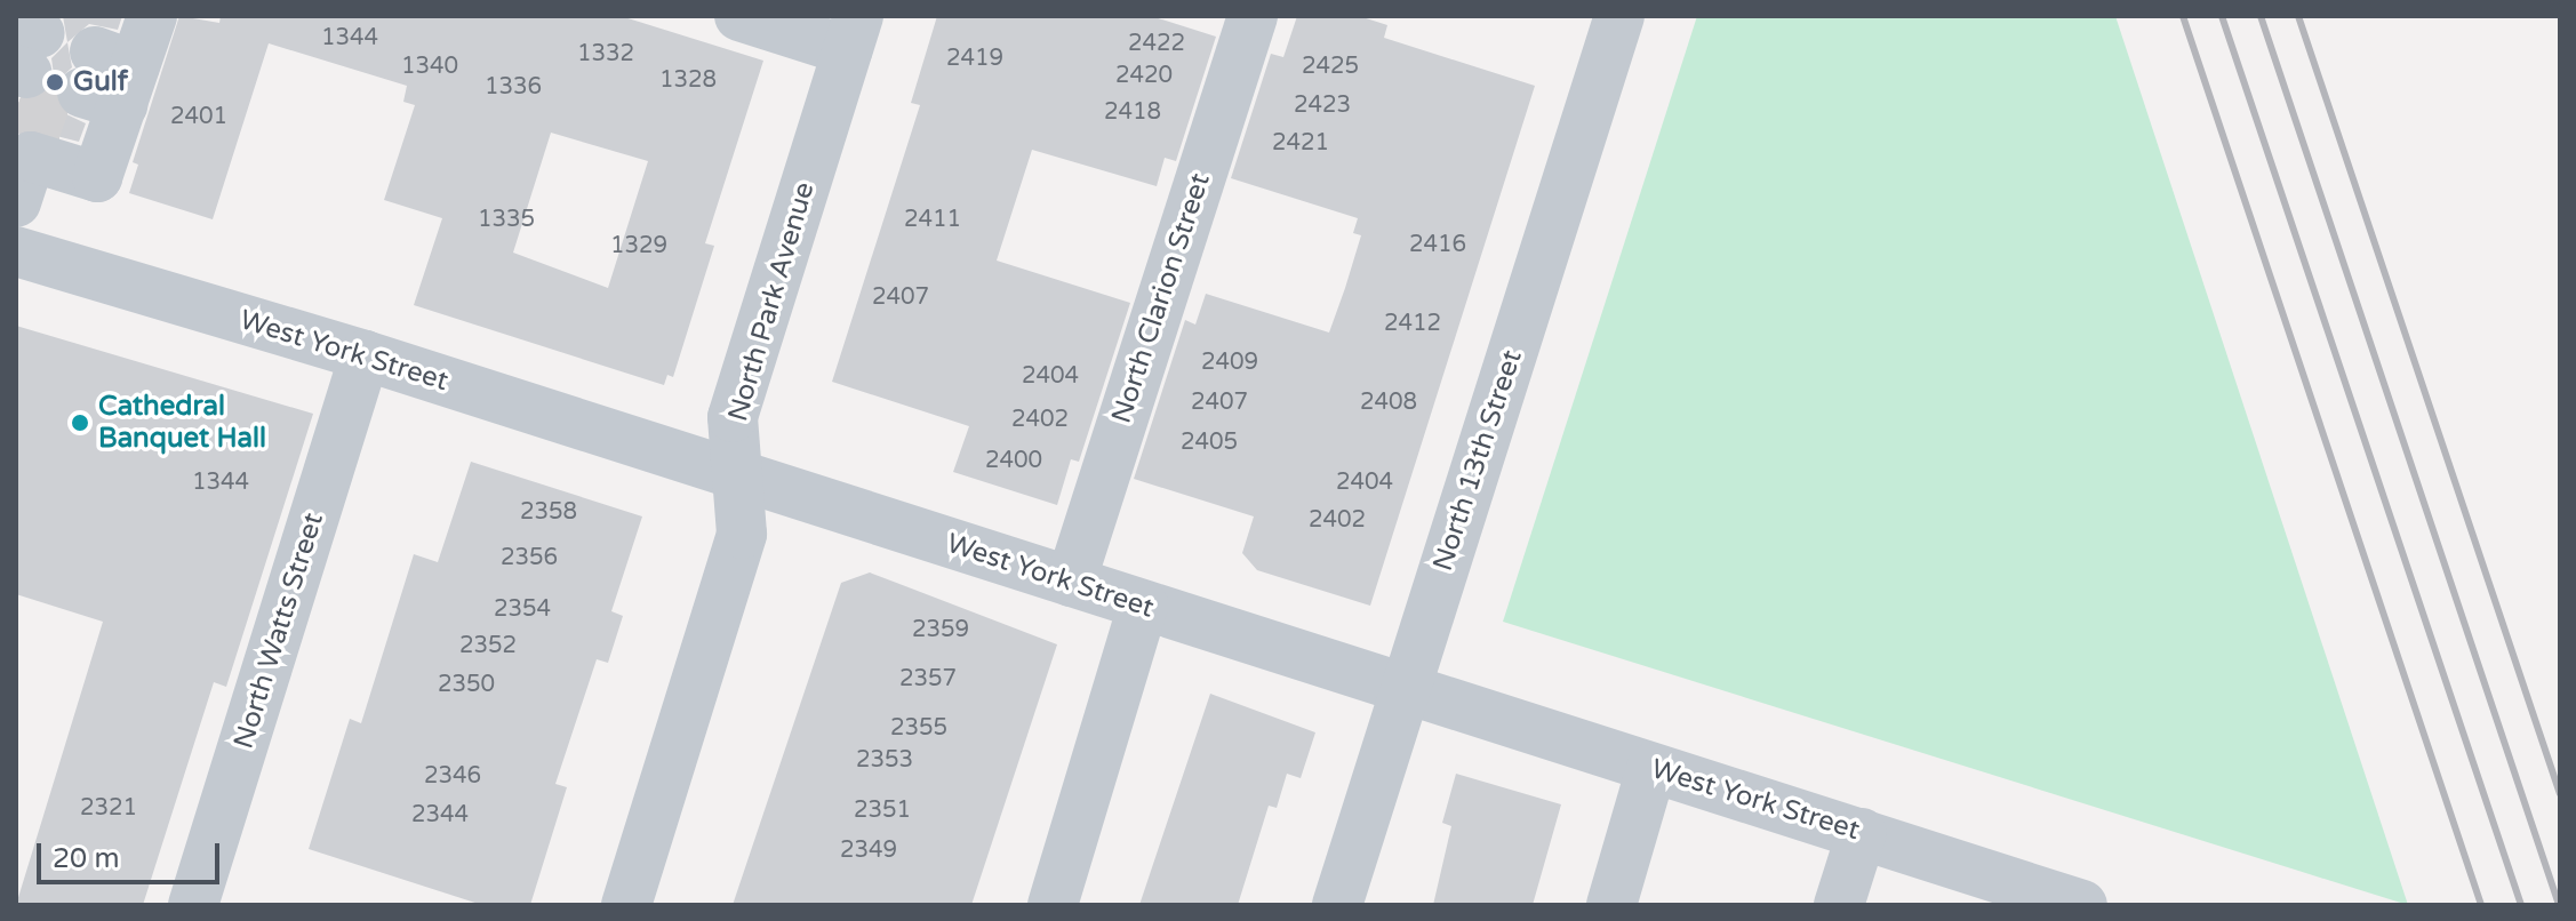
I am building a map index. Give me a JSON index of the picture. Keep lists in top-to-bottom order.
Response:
{
  "streets": {
    "street": [
      "North Clarion Street",
      "North Park Avenue",
      "West York Street",
      "North 13th Street",
      "North Watts Street"
    ]
  },
  "crossings": [
    ["North Clarion Street", "West York Street"],
    ["North Park Avenue", "West York Street"],
    ["West York Street", "North 13th Street"],
    ["West York Street", "North Watts Street"]
  ],
  "places": ["Gulf", "Cathedral Banquet Hall"],
  "house_numbers": [
    "1344",
    "2422",
    "1332",
    "2419",
    "1340",
    "2425",
    "2420",
    "1328",
    "1336",
    "2423",
    "2418",
    "2401",
    "2421",
    "1335",
    "2411",
    "2416",
    "1329",
    "2407",
    "2412",
    "2409",
    "2404",
    "2407",
    "2408",
    "2402",
    "2405",
    "2400",
    "1344",
    "2404",
    "2358",
    "2402",
    "2356",
    "2354",
    "2359",
    "2352",
    "2357",
    "2350",
    "2355",
    "2353",
    "2346",
    "2321",
    "2351",
    "2344",
    "2349"
  ],
  "scale_bar": "20 m"
}
